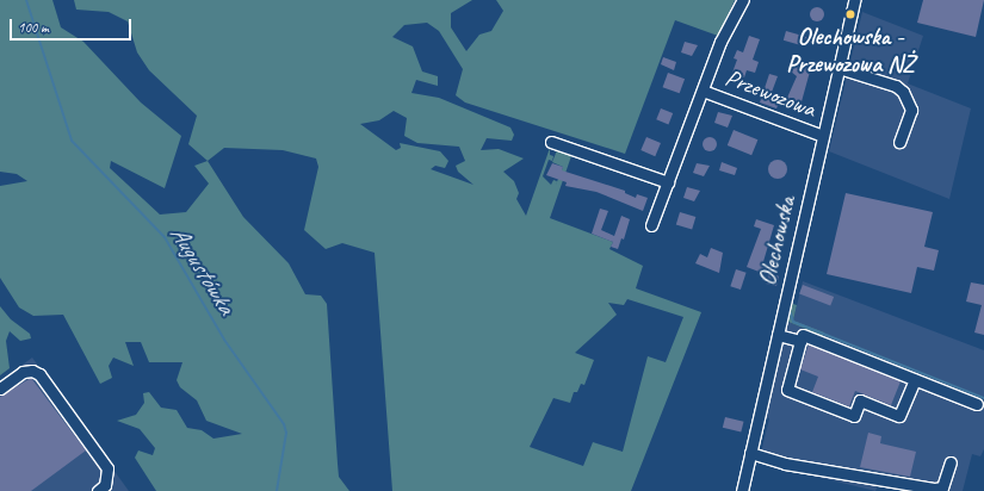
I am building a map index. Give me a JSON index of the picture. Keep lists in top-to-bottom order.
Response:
{
  "streets": {
    "street": ["Przewozowa", "Olechowska"]
  },
  "crossings": [
    ["Przewozowa", "Olechowska"]
  ],
  "water": ["Augustówka"],
  "places": ["Olechowska - Przewozowa NŻ"],
  "scale_bar": "100 m"
}
